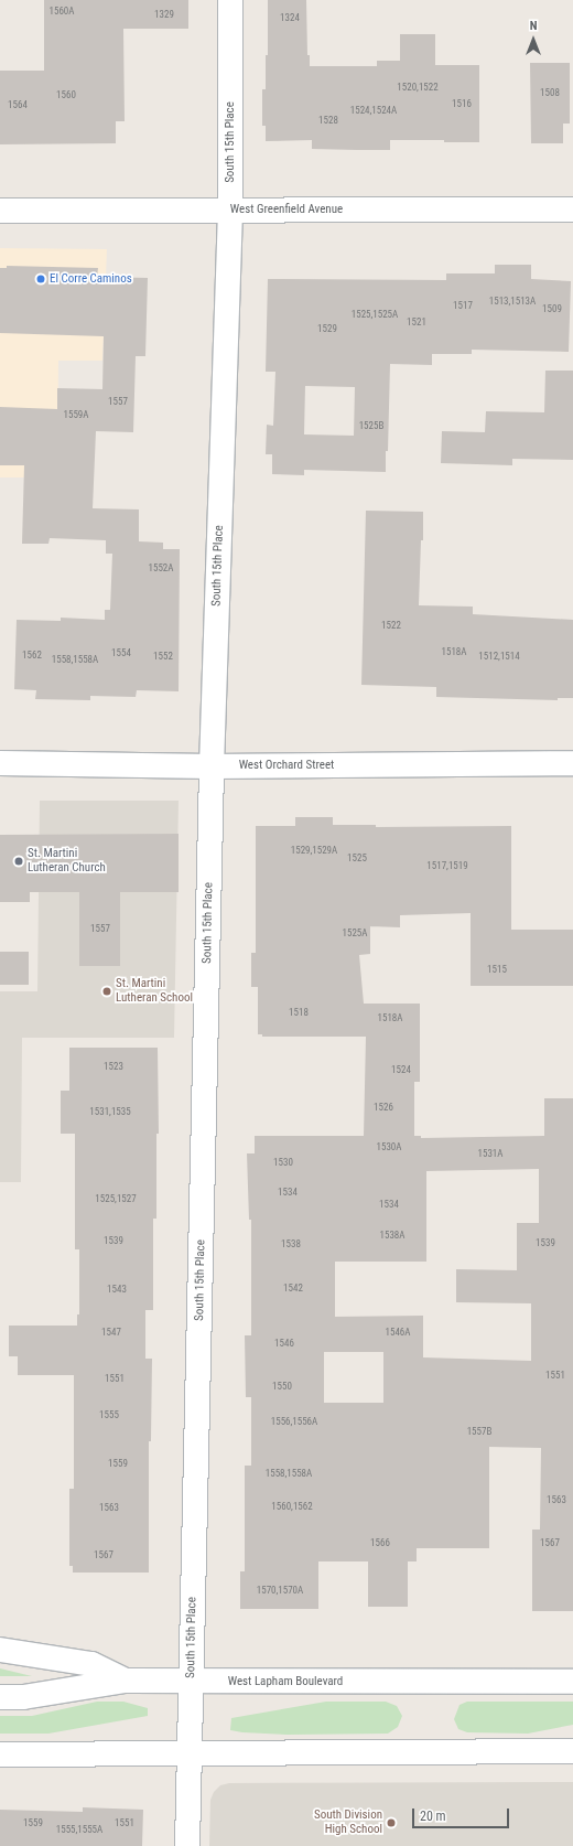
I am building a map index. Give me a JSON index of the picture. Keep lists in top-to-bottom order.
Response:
{
  "streets": {
    "street": [
      "South 15th Place",
      "West Greenfield Avenue",
      "West Orchard Street",
      "West Lapham Boulevard"
    ]
  },
  "crossings": [
    ["South 15th Place", "West Greenfield Avenue"],
    ["South 15th Place", "West Orchard Street"],
    ["South 15th Place", "West Lapham Boulevard"]
  ],
  "places": [
    "El Corre Caminos",
    "St. Martini Lutheran Church",
    "St. Martini Lutheran School",
    "South Division High School"
  ],
  "house_numbers": [
    "1560A",
    "1329",
    "1324",
    "1520,1522",
    "1508",
    "1560",
    "1516",
    "1564",
    "1524,1524A",
    "1528",
    "1513,1513A",
    "1517",
    "1509",
    "1525,1525A",
    "1521",
    "1529",
    "1557",
    "1559A",
    "1525B",
    "1552A",
    "1522",
    "1518A",
    "1554",
    "1562",
    "1552",
    "1512,1514",
    "1558,1558A",
    "1529,1529A",
    "1525",
    "1517,1519",
    "1557",
    "1525A",
    "1515",
    "1518",
    "1518A",
    "1523",
    "1524",
    "1526",
    "1531,1535",
    "1530A",
    "1531A",
    "1530",
    "1534",
    "1525,1527",
    "1534",
    "1538A",
    "1539",
    "1539",
    "1538",
    "1542",
    "1543",
    "1547",
    "1546A",
    "1546",
    "1551",
    "1551",
    "1550",
    "1555",
    "1556,1556A",
    "1557B",
    "1559",
    "1558,1558A",
    "1563",
    "1560,1562",
    "1563",
    "1566",
    "1567",
    "1567",
    "1570,1570A",
    "1559",
    "1551",
    "1555,1555A"
  ],
  "scale_bar": "20 m",
  "north": "top"
}
